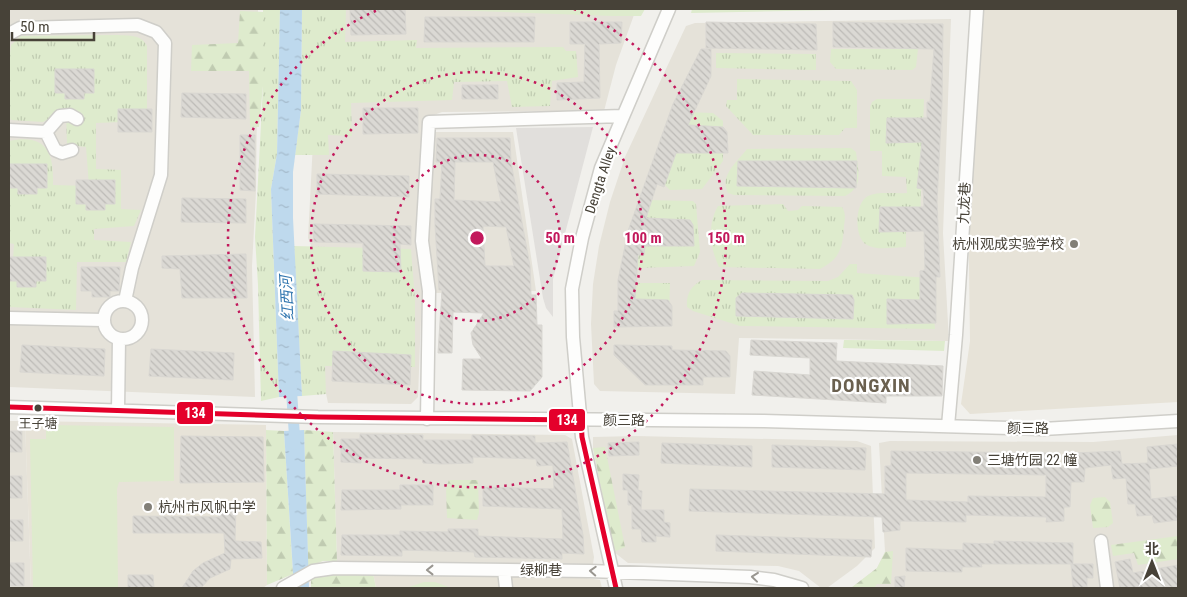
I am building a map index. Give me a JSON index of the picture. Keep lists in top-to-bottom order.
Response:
{
  "streets": {
    "street": [
      "Dengta Alley",
      "九龙巷",
      "颜三路",
      "绿柳巷"
    ]
  },
  "crossings": [
    ["Dengta Alley", "颜三路"],
    ["Dengta Alley", "绿柳巷"],
    ["九龙巷", "颜三路"]
  ],
  "one_way": ["绿柳巷"],
  "districts": ["DONGXIN"],
  "water": ["红西河"],
  "places": [
    "杭州观成实验学校",
    "王子塘",
    "三塘竹园 22 幢",
    "杭州市风帆中学"
  ],
  "lines": ["transit line 134"],
  "scale_bar": "50 m",
  "north": "top",
  "rings": ["50 m", "100 m", "150 m"]
}
